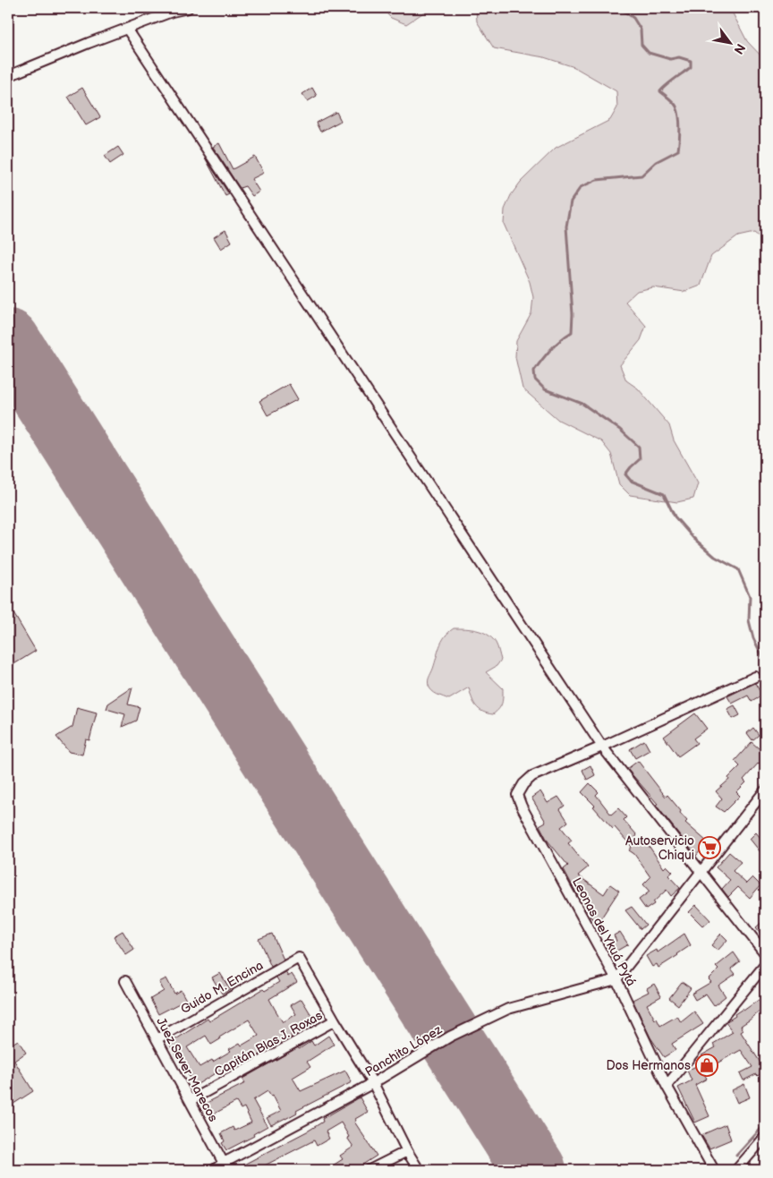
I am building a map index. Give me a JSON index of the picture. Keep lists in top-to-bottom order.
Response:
{
  "streets": {
    "street": [
      "Leonas del Ykuá Pytá",
      "Guido M. Encina",
      "Capitán Blas J. Roxas",
      "Panchito López",
      "Juez Sever Marecos"
    ]
  },
  "crossings": [
    ["Leonas del Ykuá Pytá", "Panchito López"],
    ["Guido M. Encina", "Capitán Blas J. Roxas"],
    ["Guido M. Encina", "Juez Sever Marecos"],
    ["Capitán Blas J. Roxas", "Juez Sever Marecos"],
    ["Panchito López", "Juez Sever Marecos"]
  ],
  "places": {
    "supermarket": ["Autoservicio Chiqui"],
    "shop": ["Dos Hermanos"]
  },
  "north": "bottom right"
}
